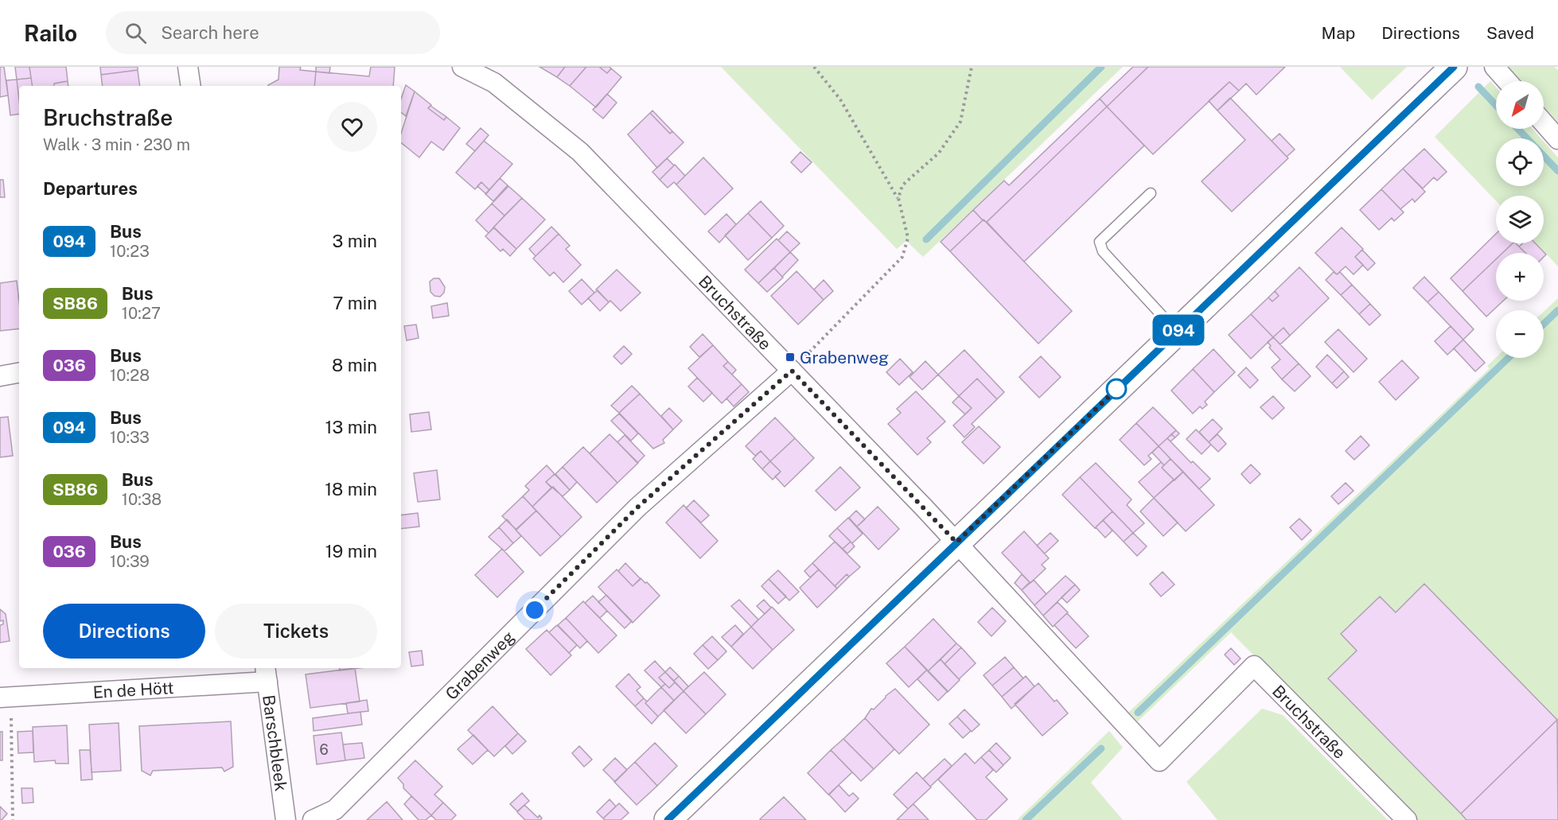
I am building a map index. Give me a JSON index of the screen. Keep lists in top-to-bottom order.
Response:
{
  "streets": {
    "street": [
      "Bruchstraße",
      "Grabenweg",
      "En de Hött",
      "Barschbleek"
    ]
  },
  "crossings": [
    ["Bruchstraße", "Grabenweg"],
    ["En de Hött", "Barschbleek"]
  ],
  "places": {
    "transit": ["Grabenweg"]
  },
  "lines": ["bus line 094"],
  "house_numbers": ["6"],
  "north": "bottom left",
  "page": {
    "header": "Railo",
    "search": "Search here",
    "nav": ["Map", "Directions", "Saved"],
    "on_map": "094",
    "map_buttons": ["+", "−"],
    "heading": [
      ["Bruchstraße", "Walk · 3 min · 230 m"],
      "Departures"
    ],
    "list": [
      {
        "mark": "094",
        "name": "Bus",
        "note": "10:23",
        "value": "3 min"
      },
      {
        "mark": "SB86",
        "name": "Bus",
        "note": "10:27",
        "value": "7 min"
      },
      {
        "mark": "036",
        "name": "Bus",
        "note": "10:28",
        "value": "8 min"
      },
      {
        "mark": "094",
        "name": "Bus",
        "note": "10:33",
        "value": "13 min"
      },
      {
        "mark": "SB86",
        "name": "Bus",
        "note": "10:38",
        "value": "18 min"
      },
      {
        "mark": "036",
        "name": "Bus",
        "note": "10:39",
        "value": "19 min"
      }
    ],
    "buttons": ["Directions", "Tickets"]
  }
}
